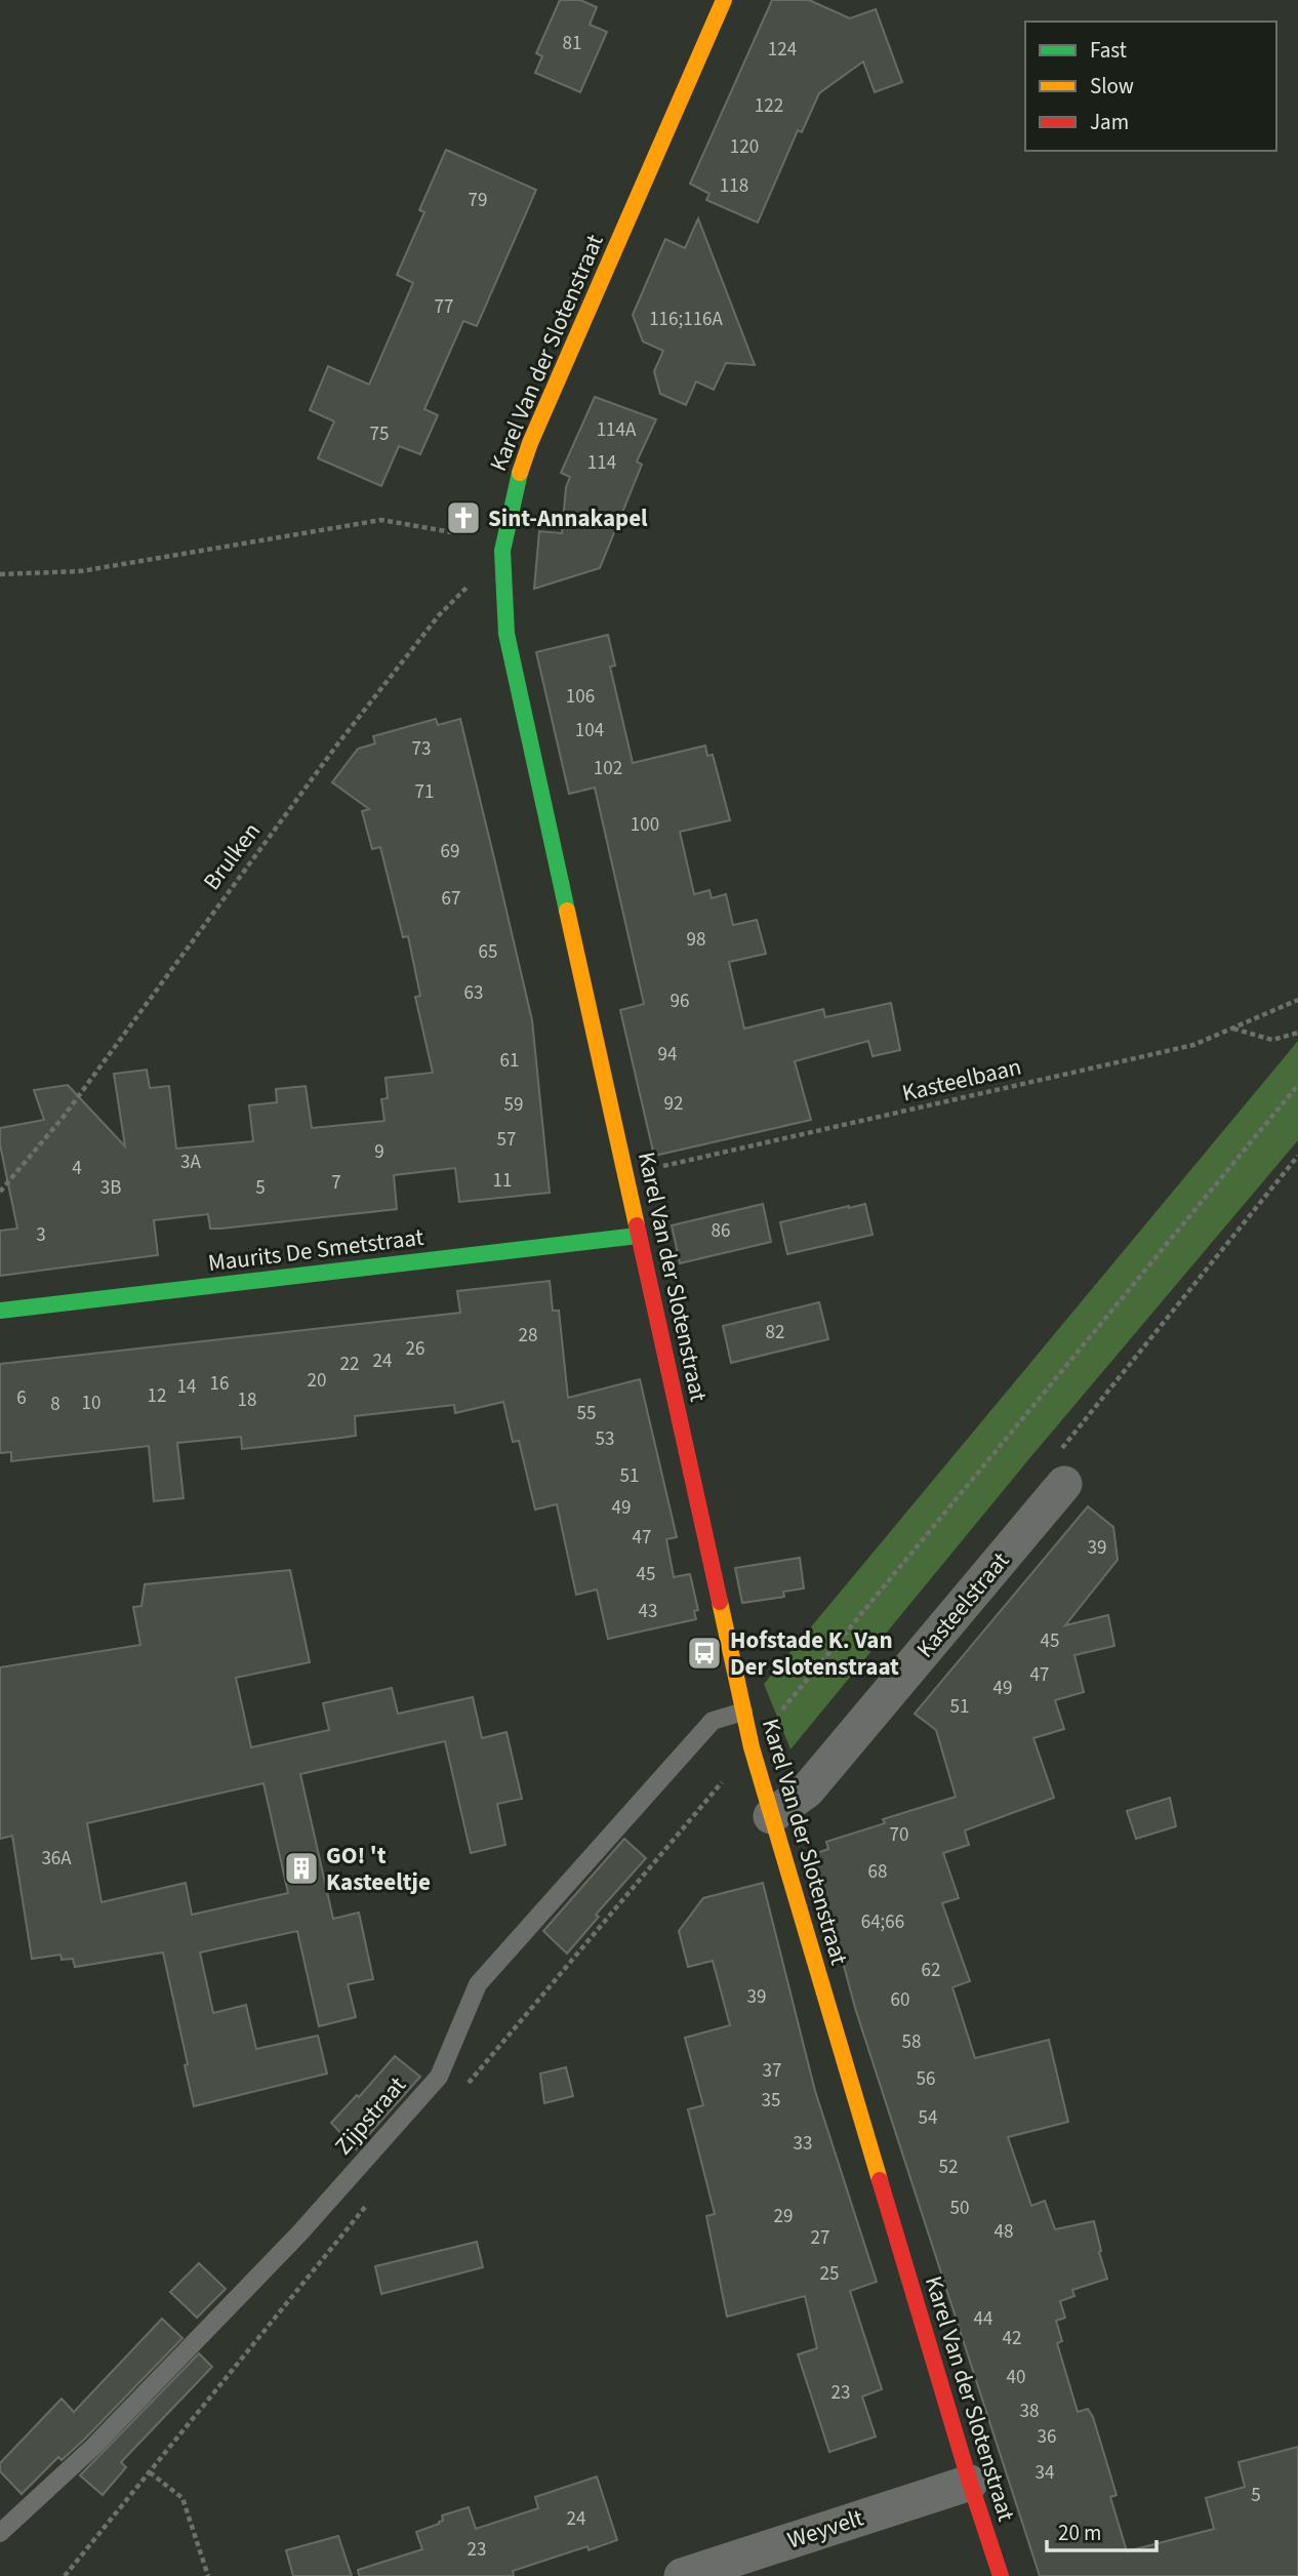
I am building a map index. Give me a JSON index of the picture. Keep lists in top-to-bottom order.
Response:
{
  "streets": {
    "street": [
      "Karel Van der Slotenstraat",
      "Maurits De Smetstraat",
      "Kasteelstraat",
      "Weyvelt"
    ],
    "lane": ["Zijpstraat"],
    "path": ["Brulken", "Kasteelbaan"]
  },
  "crossings": [
    ["Karel Van der Slotenstraat", "Brulken"],
    ["Karel Van der Slotenstraat", "Kasteelbaan"],
    ["Karel Van der Slotenstraat", "Maurits De Smetstraat"],
    ["Karel Van der Slotenstraat", "Kasteelstraat"],
    ["Karel Van der Slotenstraat", "Zijpstraat"],
    ["Karel Van der Slotenstraat", "Weyvelt"]
  ],
  "places": {
    "church": ["Sint-Annakapel"],
    "bus stop": ["Hofstade K. Van Der Slotenstraat"],
    "building": ["GO! 't Kasteeltje"]
  },
  "house_numbers": [
    "81",
    "124",
    "122",
    "120",
    "118",
    "79",
    "77",
    "116;116A",
    "114A",
    "75",
    "114",
    "106",
    "104",
    "73",
    "102",
    "71",
    "100",
    "69",
    "67",
    "98",
    "65",
    "63",
    "96",
    "94",
    "61",
    "92",
    "59",
    "57",
    "9",
    "3A",
    "4",
    "11",
    "7",
    "3B",
    "5",
    "86",
    "3",
    "82",
    "28",
    "26",
    "24",
    "22",
    "20",
    "16",
    "14",
    "12",
    "6",
    "18",
    "10",
    "8",
    "55",
    "53",
    "51",
    "49",
    "47",
    "39",
    "45",
    "43",
    "45",
    "47",
    "49",
    "51",
    "70",
    "36A",
    "68",
    "64;66",
    "62",
    "39",
    "60",
    "58",
    "37",
    "56",
    "35",
    "54",
    "33",
    "52",
    "50",
    "29",
    "48",
    "27",
    "25",
    "44",
    "42",
    "40",
    "23",
    "38",
    "36",
    "34",
    "5",
    "24",
    "23"
  ],
  "legend": ["Fast", "Slow", "Jam"],
  "scale_bar": "20 m"
}
